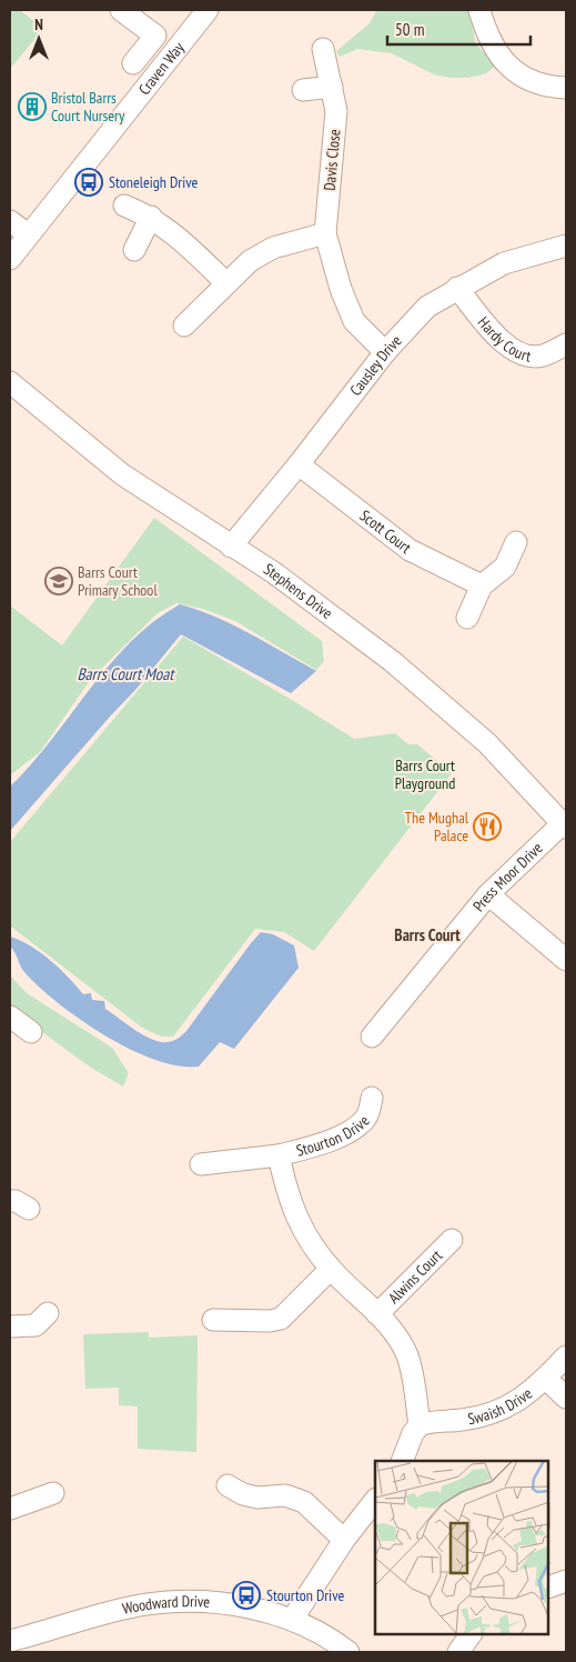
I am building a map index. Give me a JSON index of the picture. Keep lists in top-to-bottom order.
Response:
{
  "streets": {
    "street": [
      "Craven Way",
      "Davis Close",
      "Hardy Court",
      "Causley Drive",
      "Scott Court",
      "Stephens Drive",
      "Press Moor Drive",
      "Stourton Drive",
      "Alwins Court",
      "Swaish Drive",
      "Woodward Drive"
    ]
  },
  "crossings": [
    ["Davis Close", "Causley Drive"],
    ["Hardy Court", "Causley Drive"],
    ["Causley Drive", "Scott Court"],
    ["Causley Drive", "Stephens Drive"],
    ["Stephens Drive", "Press Moor Drive"],
    ["Stourton Drive", "Alwins Court"],
    ["Stourton Drive", "Swaish Drive"]
  ],
  "districts": ["Barrs Court"],
  "water": ["Barrs Court Moat"],
  "parks": ["Barrs Court Playground"],
  "places": {
    "building": ["Bristol Barrs Court Nursery"],
    "bus stop": ["Stoneleigh Drive", "Stourton Drive"],
    "school or university": ["Barrs Court Primary School"],
    "restaurant": ["The Mughal Palace"]
  },
  "scale_bar": "50 m",
  "north": "top"
}
